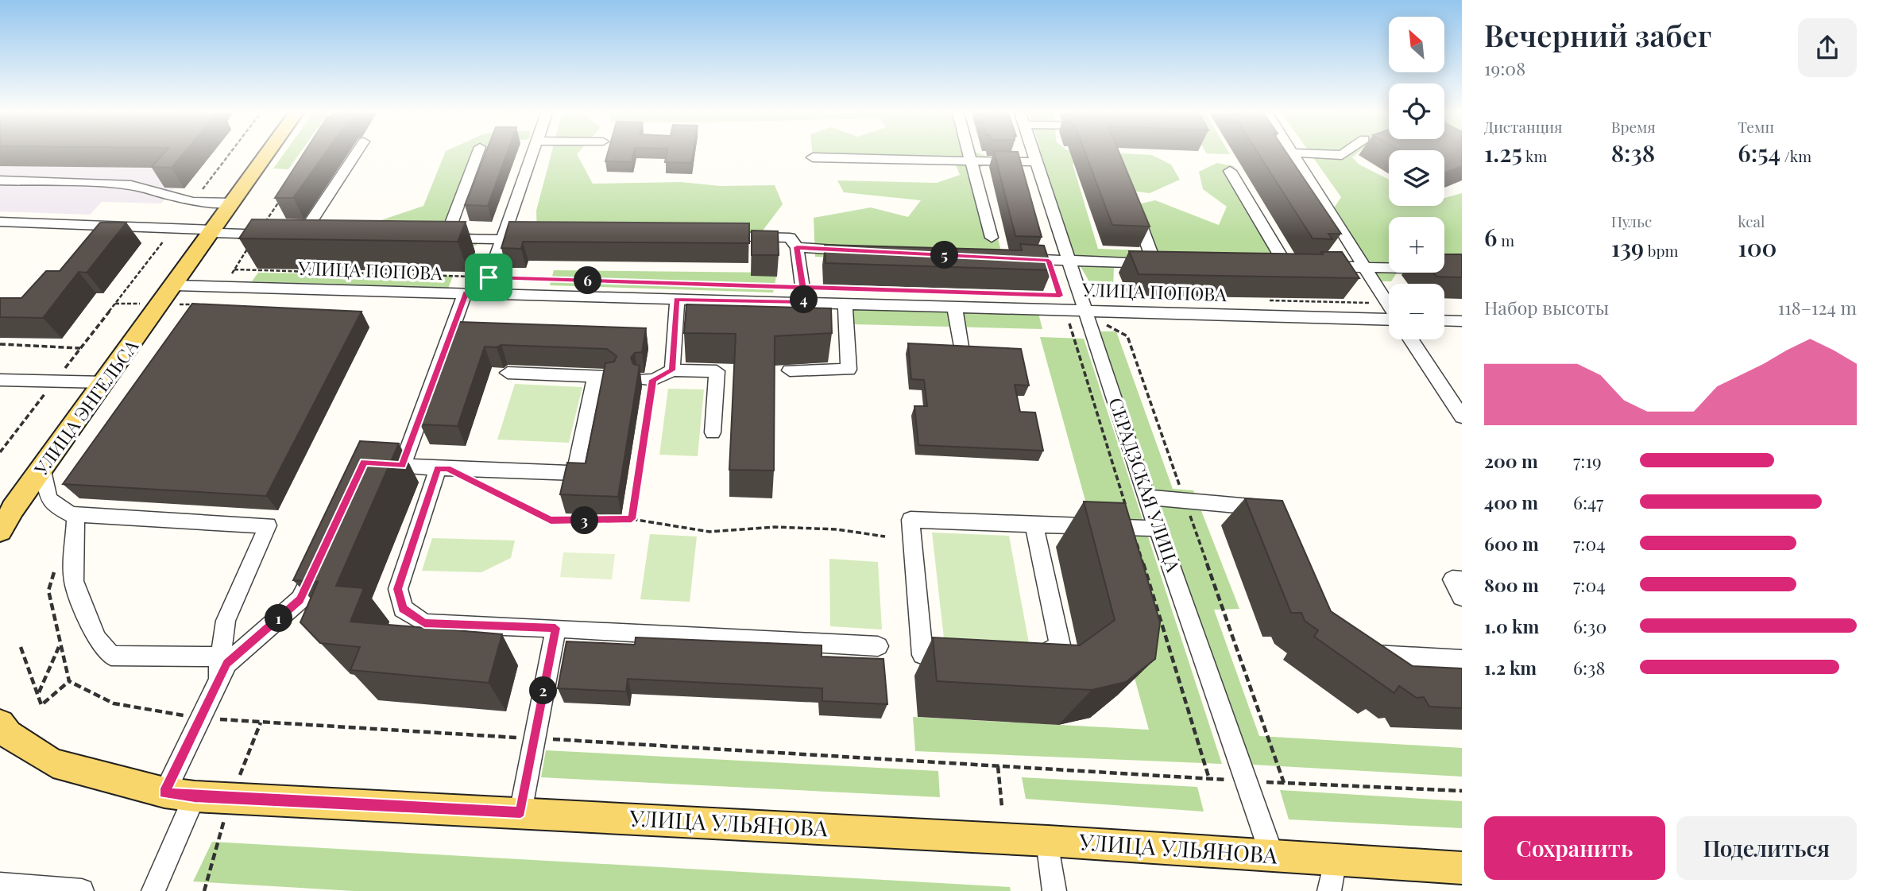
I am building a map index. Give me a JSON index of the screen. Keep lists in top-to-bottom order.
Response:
{
  "streets": {
    "main road": ["УЛИЦА ЭНГЕЛЬСА", "УЛИЦА УЛЬЯНОВА"],
    "street": ["УЛИЦА ПОПОВА", "СЕРАДЗСКАЯ УЛИЦА"]
  },
  "crossings": [
    ["УЛИЦА ПОПОВА", "УЛИЦА ЭНГЕЛЬСА"],
    ["УЛИЦА ПОПОВА", "СЕРАДЗСКАЯ УЛИЦА"],
    ["СЕРАДЗСКАЯ УЛИЦА", "УЛИЦА УЛЬЯНОВА"]
  ],
  "north": "top left",
  "page": {
    "heading": ["Вечерний забег", "19:08"],
    "map_buttons": ["+", "−"],
    "stats": [
      ["Дистанция", "1.25 km"],
      ["Время", "8:38"],
      ["Темп", "6:54 /km"],
      ["6 m"],
      ["Пульс", "139 bpm"],
      ["kcal", "100"]
    ],
    "pins": [
      "5",
      "6",
      "4",
      "3",
      "1",
      "2"
    ],
    "chart": ["Набор высоты", "118–124 m"],
    "list": [
      {
        "name": "200 m",
        "note": "7:19"
      },
      {
        "name": "400 m",
        "note": "6:47"
      },
      {
        "name": "600 m",
        "note": "7:04"
      },
      {
        "name": "800 m",
        "note": "7:04"
      },
      {
        "name": "1.0 km",
        "note": "6:30"
      },
      {
        "name": "1.2 km",
        "note": "6:38"
      }
    ],
    "buttons": ["Сохранить", "Поделиться"]
  }
}
